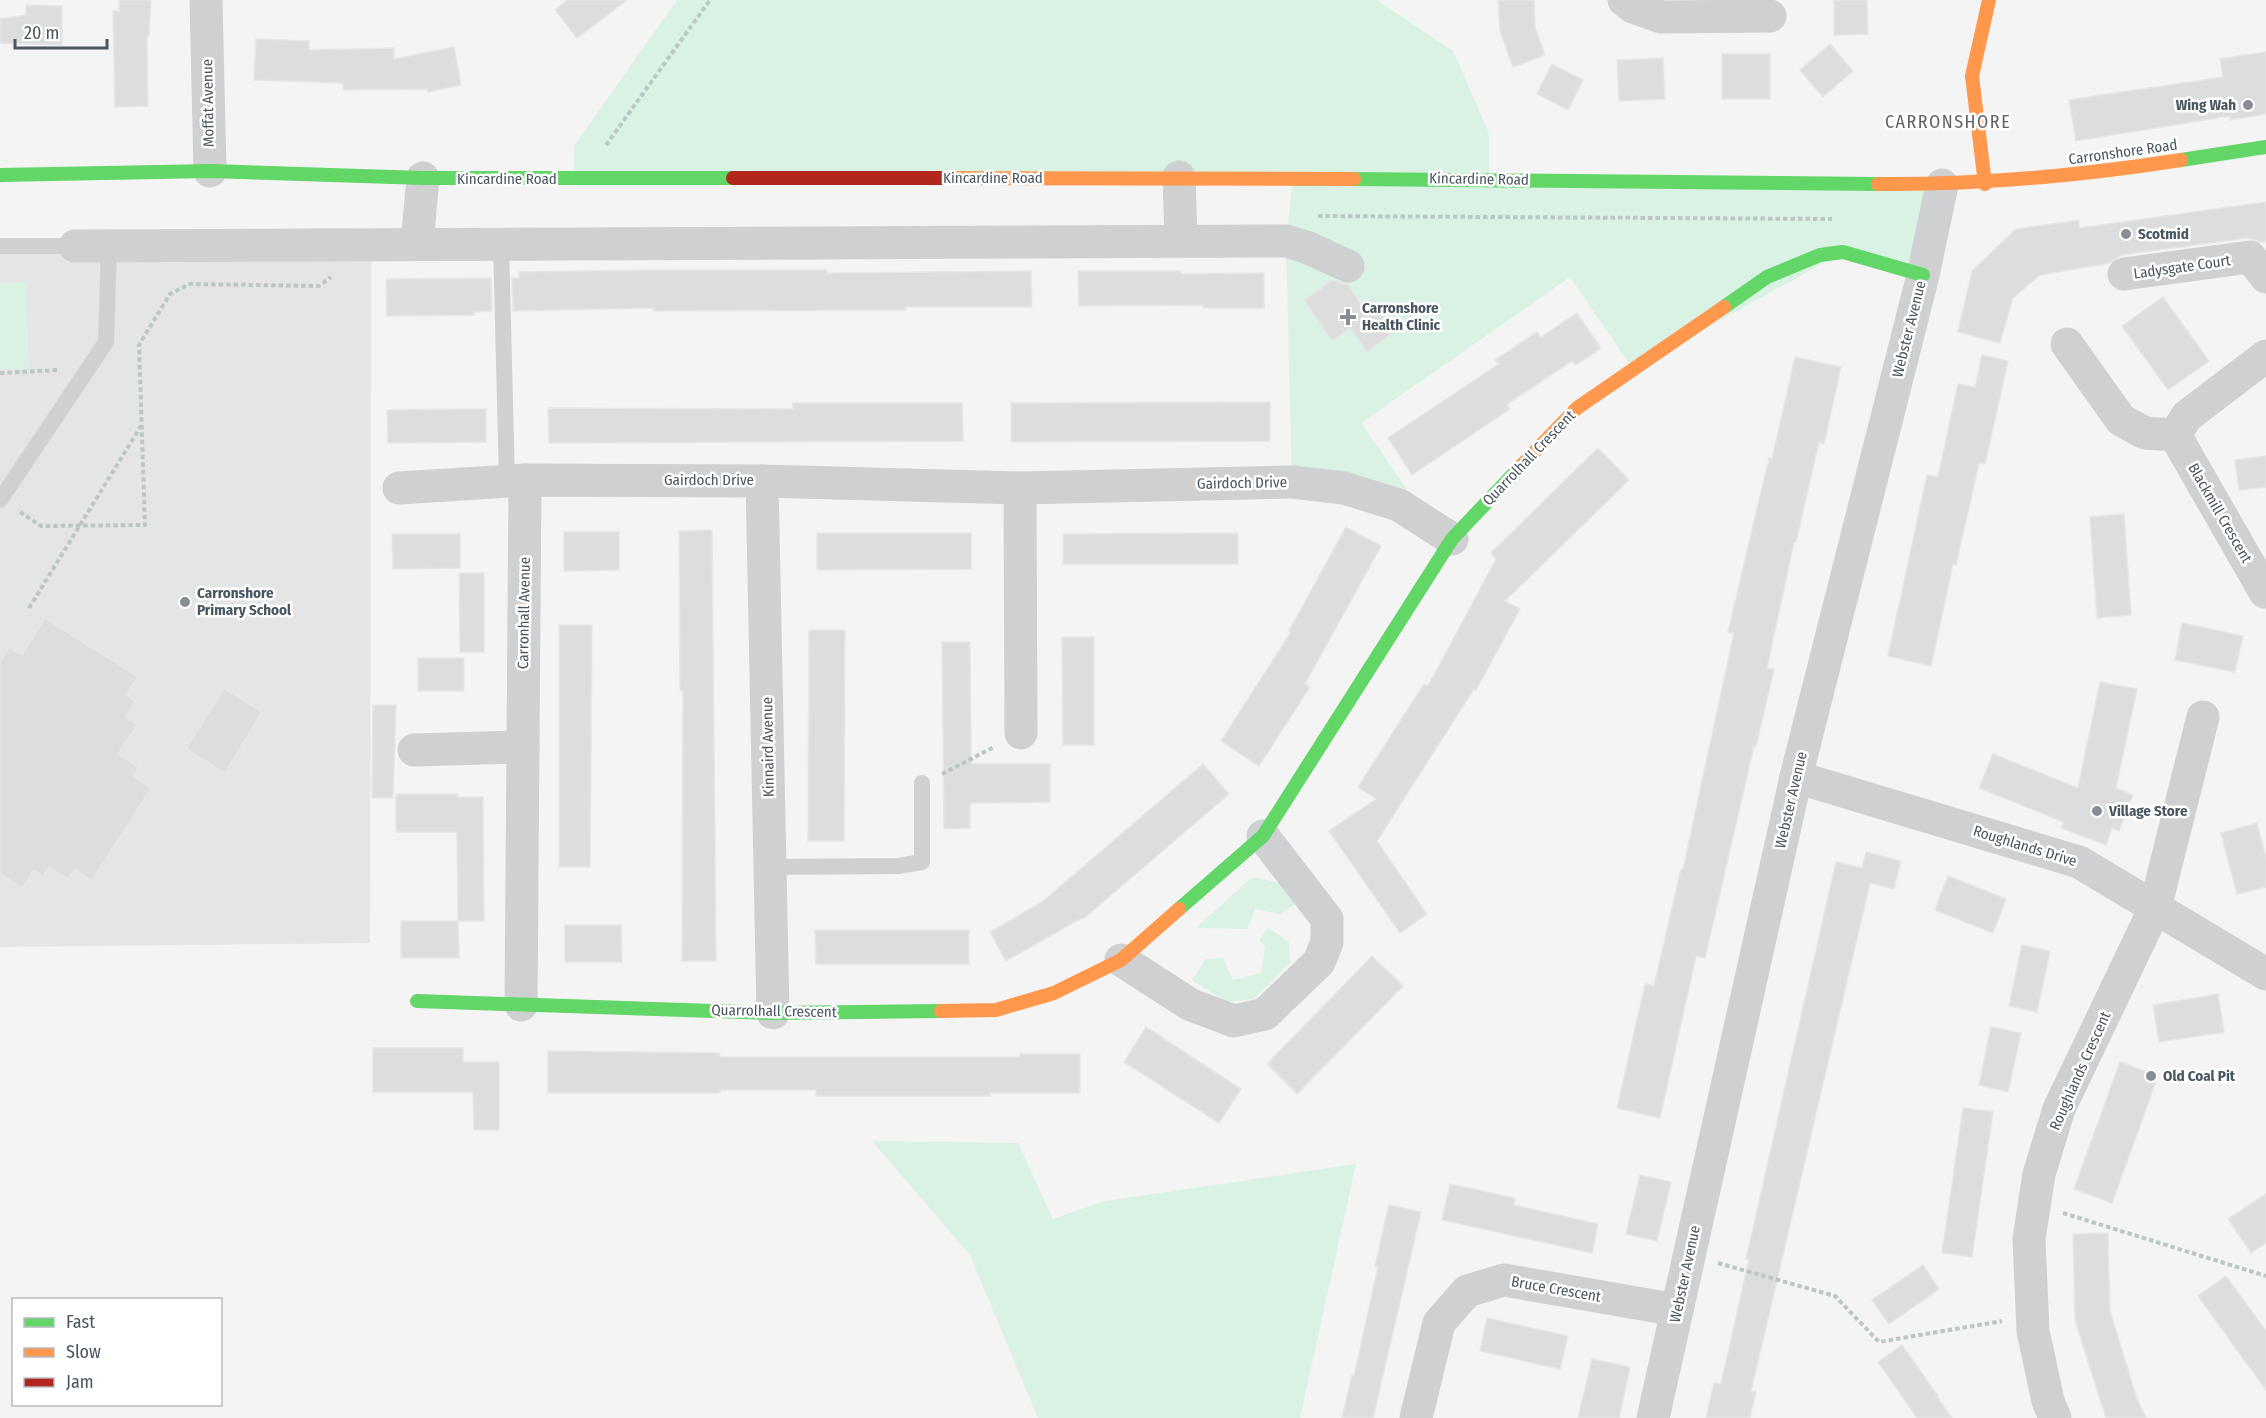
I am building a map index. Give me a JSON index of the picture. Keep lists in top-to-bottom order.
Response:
{
  "streets": {
    "street": [
      "Moffat Avenue",
      "Carronshore Road",
      "Kincardine Road",
      "Ladysgate Court",
      "Webster Avenue",
      "Quarrolhall Crescent",
      "Gairdoch Drive",
      "Blackmill Crescent",
      "Carronhall Avenue",
      "Kinnaird Avenue",
      "Roughlands Drive",
      "Roughlands Crescent",
      "Bruce Crescent"
    ]
  },
  "crossings": [
    ["Moffat Avenue", "Kincardine Road"],
    ["Carronshore Road", "Kincardine Road"],
    ["Kincardine Road", "Webster Avenue"],
    ["Webster Avenue", "Quarrolhall Crescent"],
    ["Webster Avenue", "Roughlands Drive"],
    ["Webster Avenue", "Bruce Crescent"],
    ["Quarrolhall Crescent", "Gairdoch Drive"],
    ["Quarrolhall Crescent", "Carronhall Avenue"],
    ["Quarrolhall Crescent", "Kinnaird Avenue"],
    ["Gairdoch Drive", "Carronhall Avenue"],
    ["Gairdoch Drive", "Kinnaird Avenue"],
    ["Roughlands Drive", "Roughlands Crescent"]
  ],
  "districts": ["CARRONSHORE"],
  "places": {
    "other": [
      "Wing Wah",
      "Scotmid",
      "Carronshore Primary School",
      "Village Store",
      "Old Coal Pit"
    ],
    "health": ["Carronshore Health Clinic"]
  },
  "legend": ["Fast", "Slow", "Jam"],
  "scale_bar": "20 m"
}
